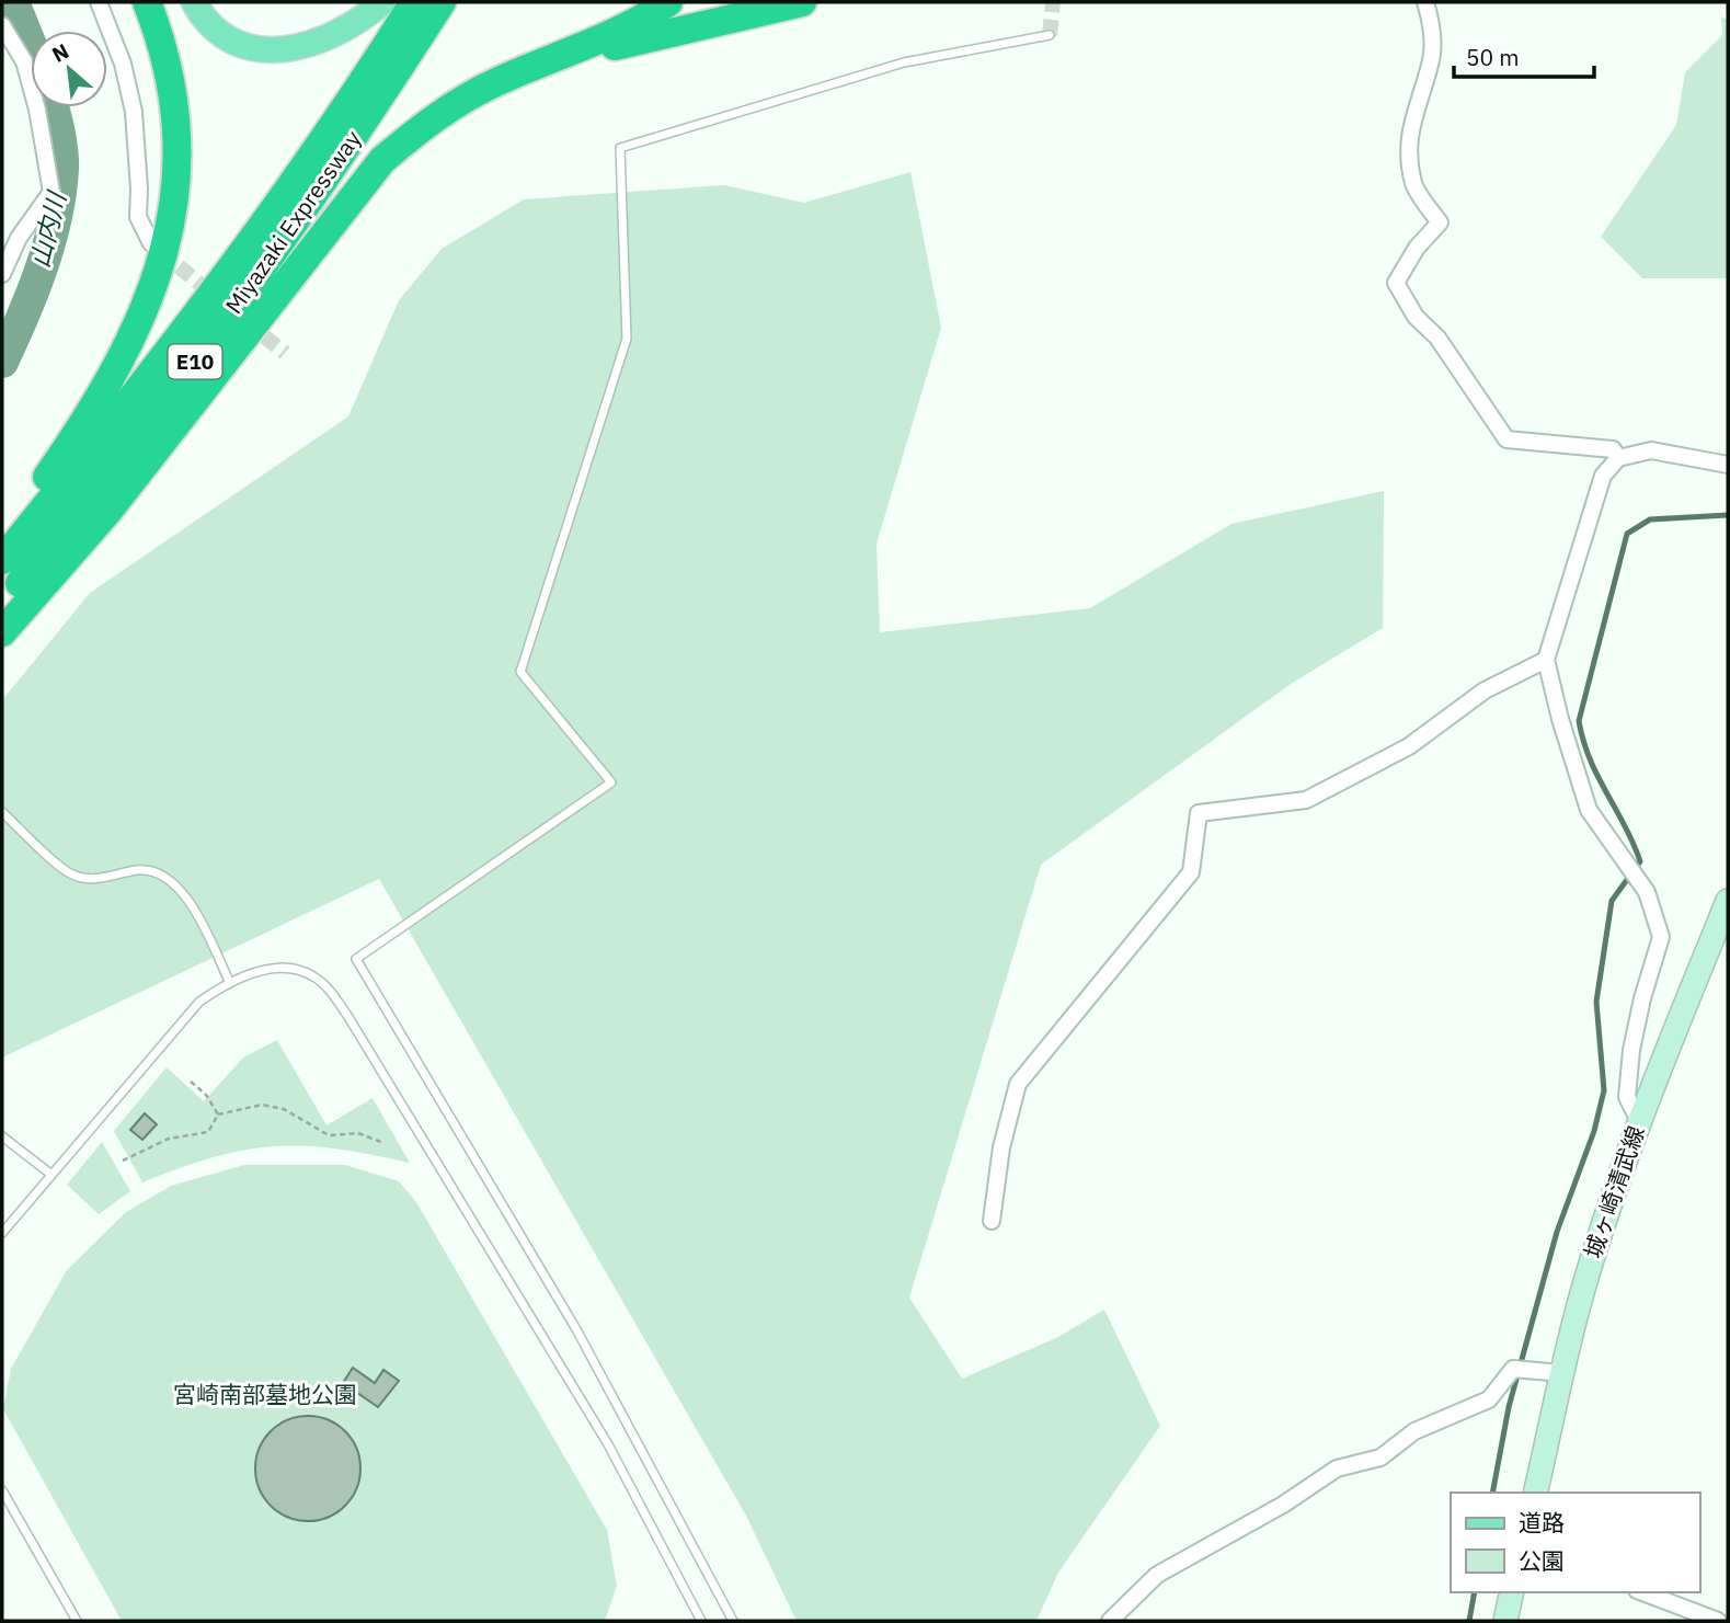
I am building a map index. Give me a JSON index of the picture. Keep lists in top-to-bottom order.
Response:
{
  "streets": {
    "highway": ["Miyazaki Expressway", "E10"],
    "main road": ["城ヶ崎清武線"]
  },
  "water": ["山内川"],
  "parks": ["宮崎南部墓地公園"],
  "legend": ["道路", "公園"],
  "scale_bar": "50 m",
  "north": "top left"
}
